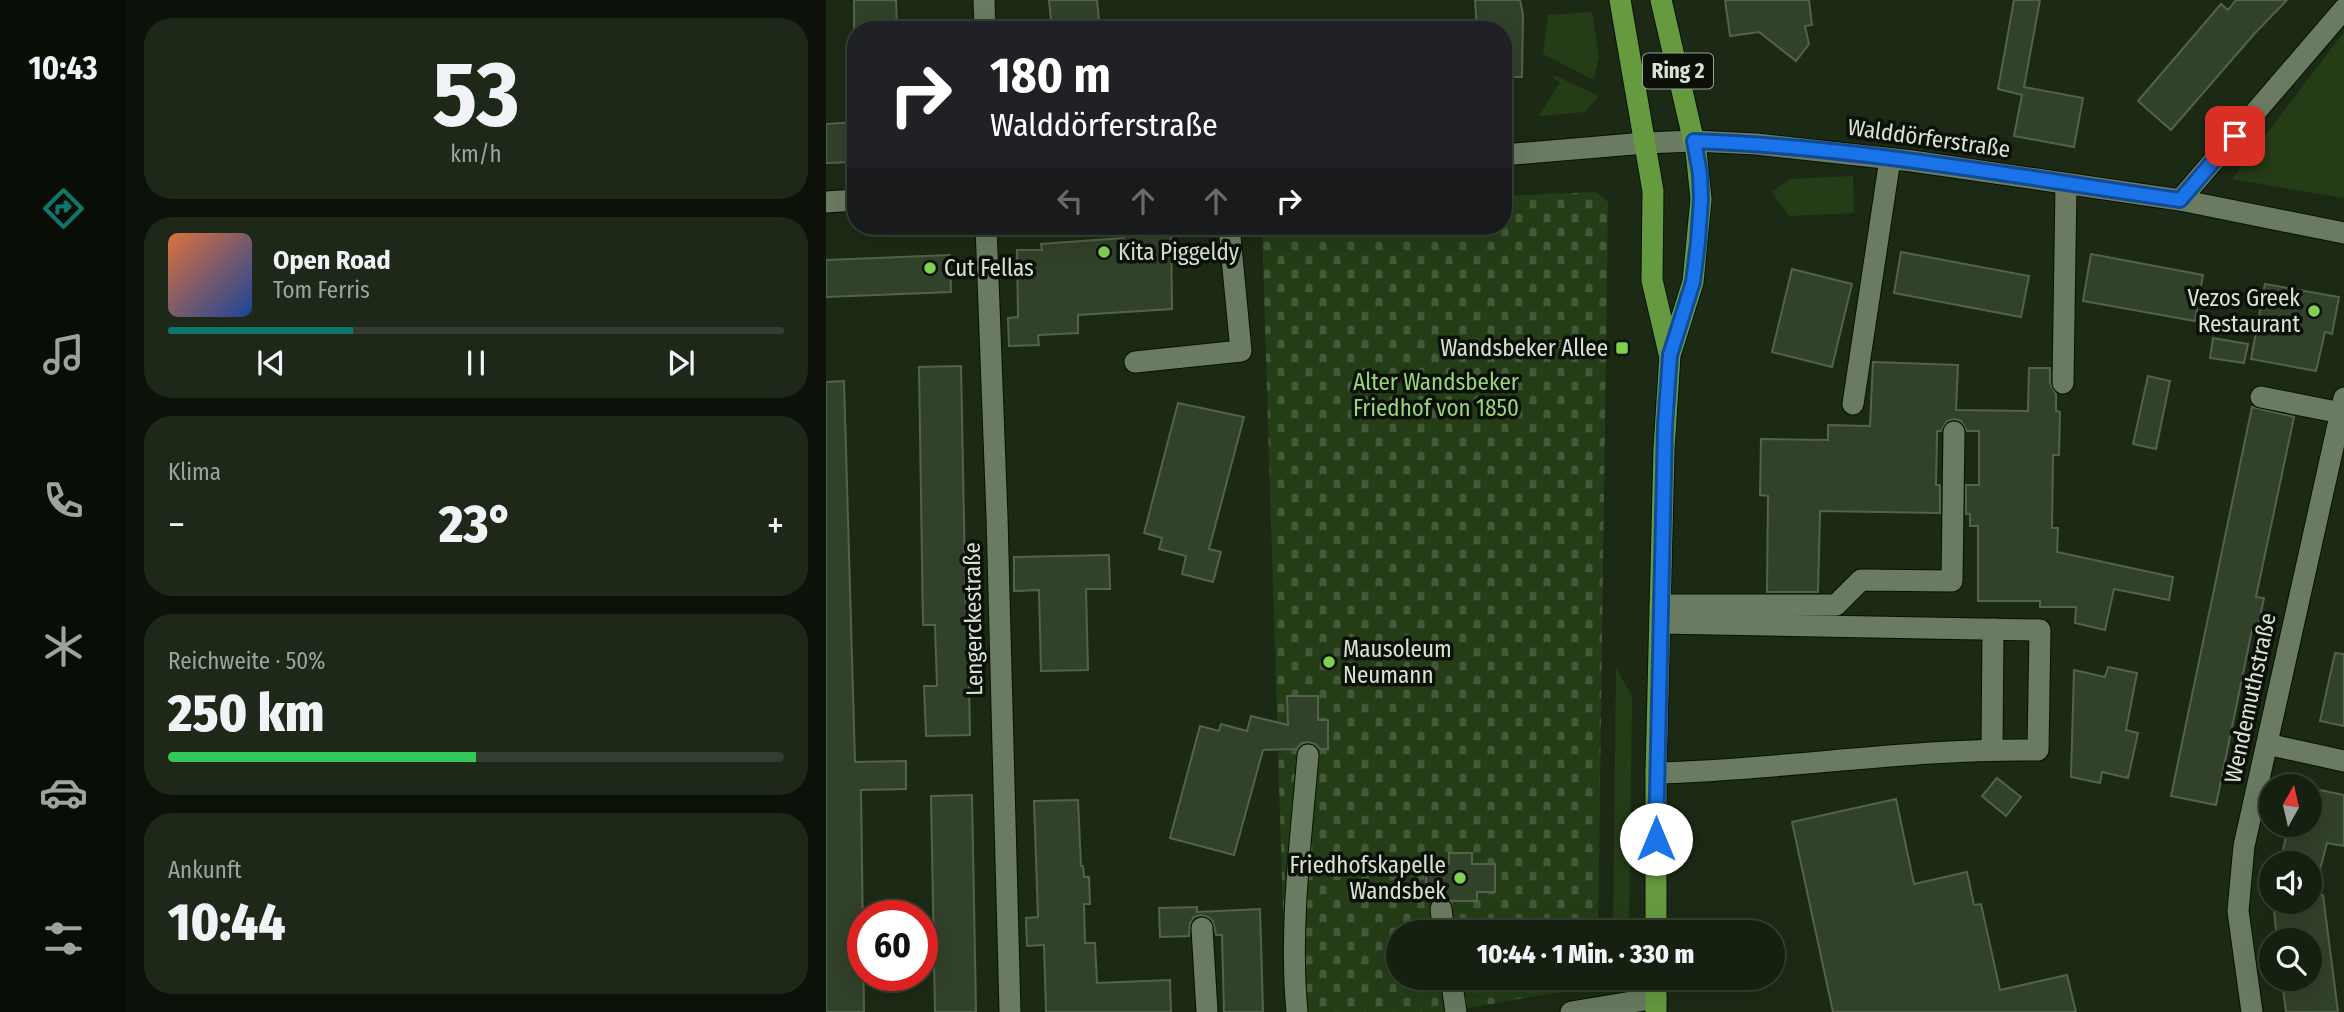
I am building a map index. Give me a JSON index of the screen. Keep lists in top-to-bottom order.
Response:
{
  "streets": {
    "main road": ["Ring 2"],
    "street": ["Walddörferstraße", "Lengerckestraße", "Wendemuthstraße"]
  },
  "crossings": [
    ["Ring 2", "Walddörferstraße"]
  ],
  "parks": ["Alter Wandsbeker Friedhof von 1850"],
  "places": {
    "other": [
      "Kita Piggeldy",
      "Cut Fellas",
      "Vezos Greek Restaurant",
      "Mausoleum Neumann",
      "Friedhofskapelle Wandsbek"
    ],
    "transit": ["Wandsbeker Allee"]
  },
  "north": "top",
  "page": {
    "tabs": "10:43",
    "tile": [
      ["53", "km/h"],
      "Klima",
      ["Reichweite · 50%", "250 km"],
      ["Ankunft", "10:44"]
    ],
    "turn": ["180 m", "Walddörferstraße"],
    "song": ["Open Road", "Tom Ferris"],
    "heat": ["−", "23°", "+"],
    "limit": "60",
    "trip": "10:44 · 1 Min. · 330 m"
  }
}
